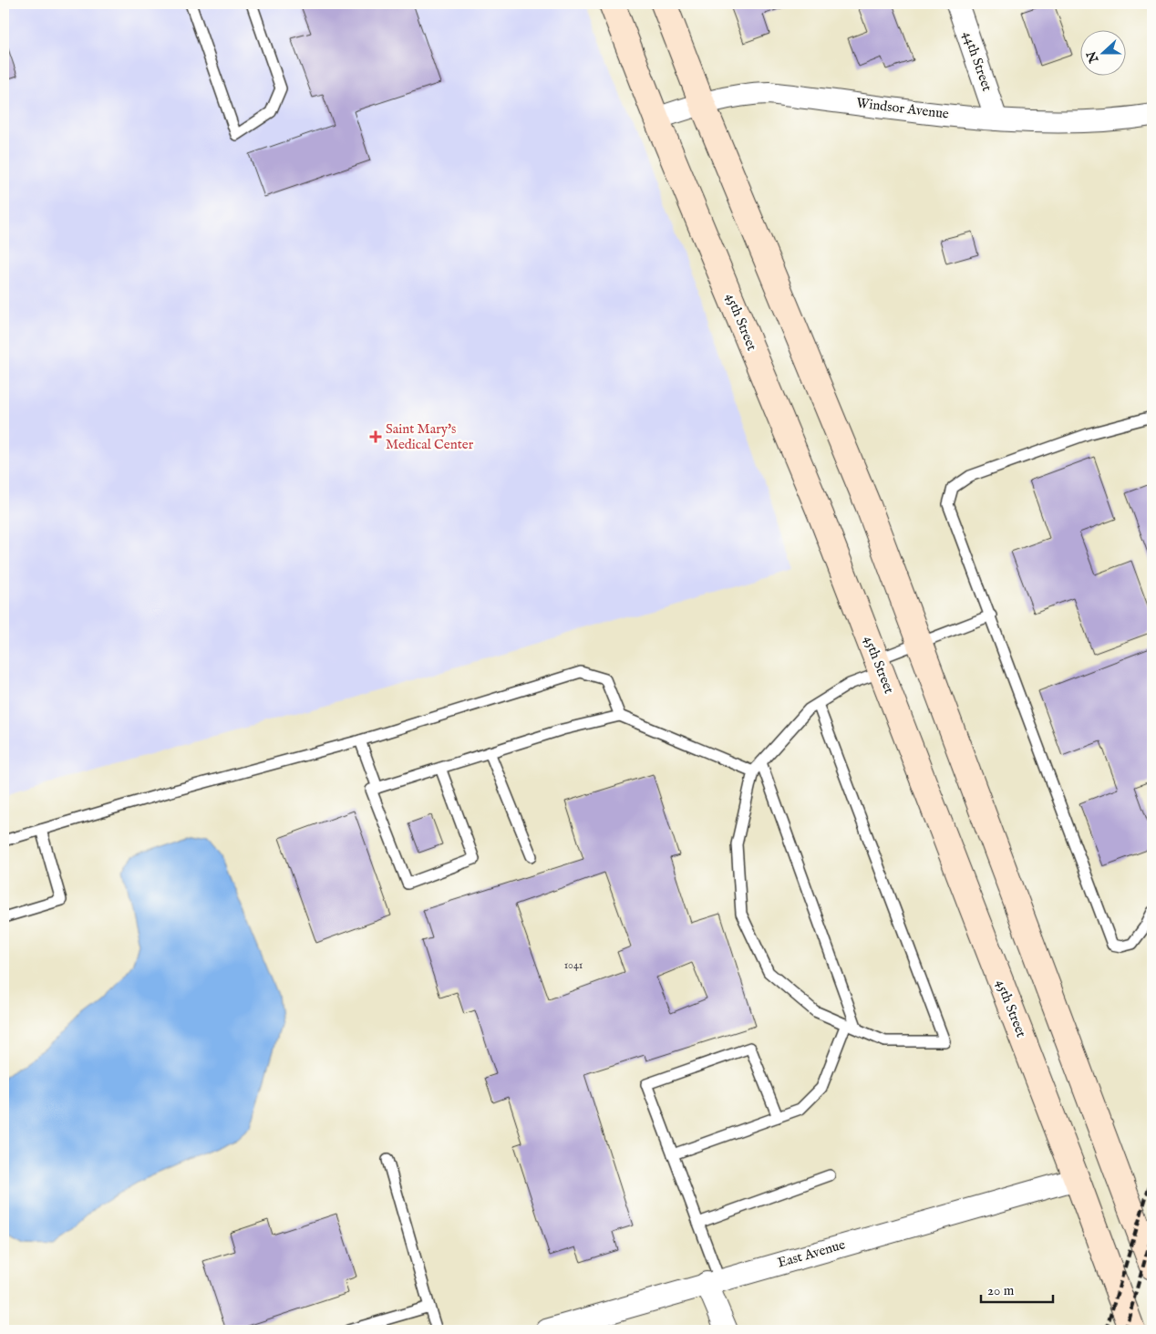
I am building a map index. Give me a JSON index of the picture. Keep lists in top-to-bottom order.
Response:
{
  "streets": {
    "main road": ["45th Street"],
    "street": ["44th Street", "Windsor Avenue", "East Avenue"]
  },
  "crossings": [
    ["44th Street", "Windsor Avenue"],
    ["Windsor Avenue", "45th Street"],
    ["45th Street", "East Avenue"]
  ],
  "places": {
    "health": ["Saint Mary's Medical Center"]
  },
  "house_numbers": ["1041"],
  "scale_bar": "20 m",
  "north": "left"
}
